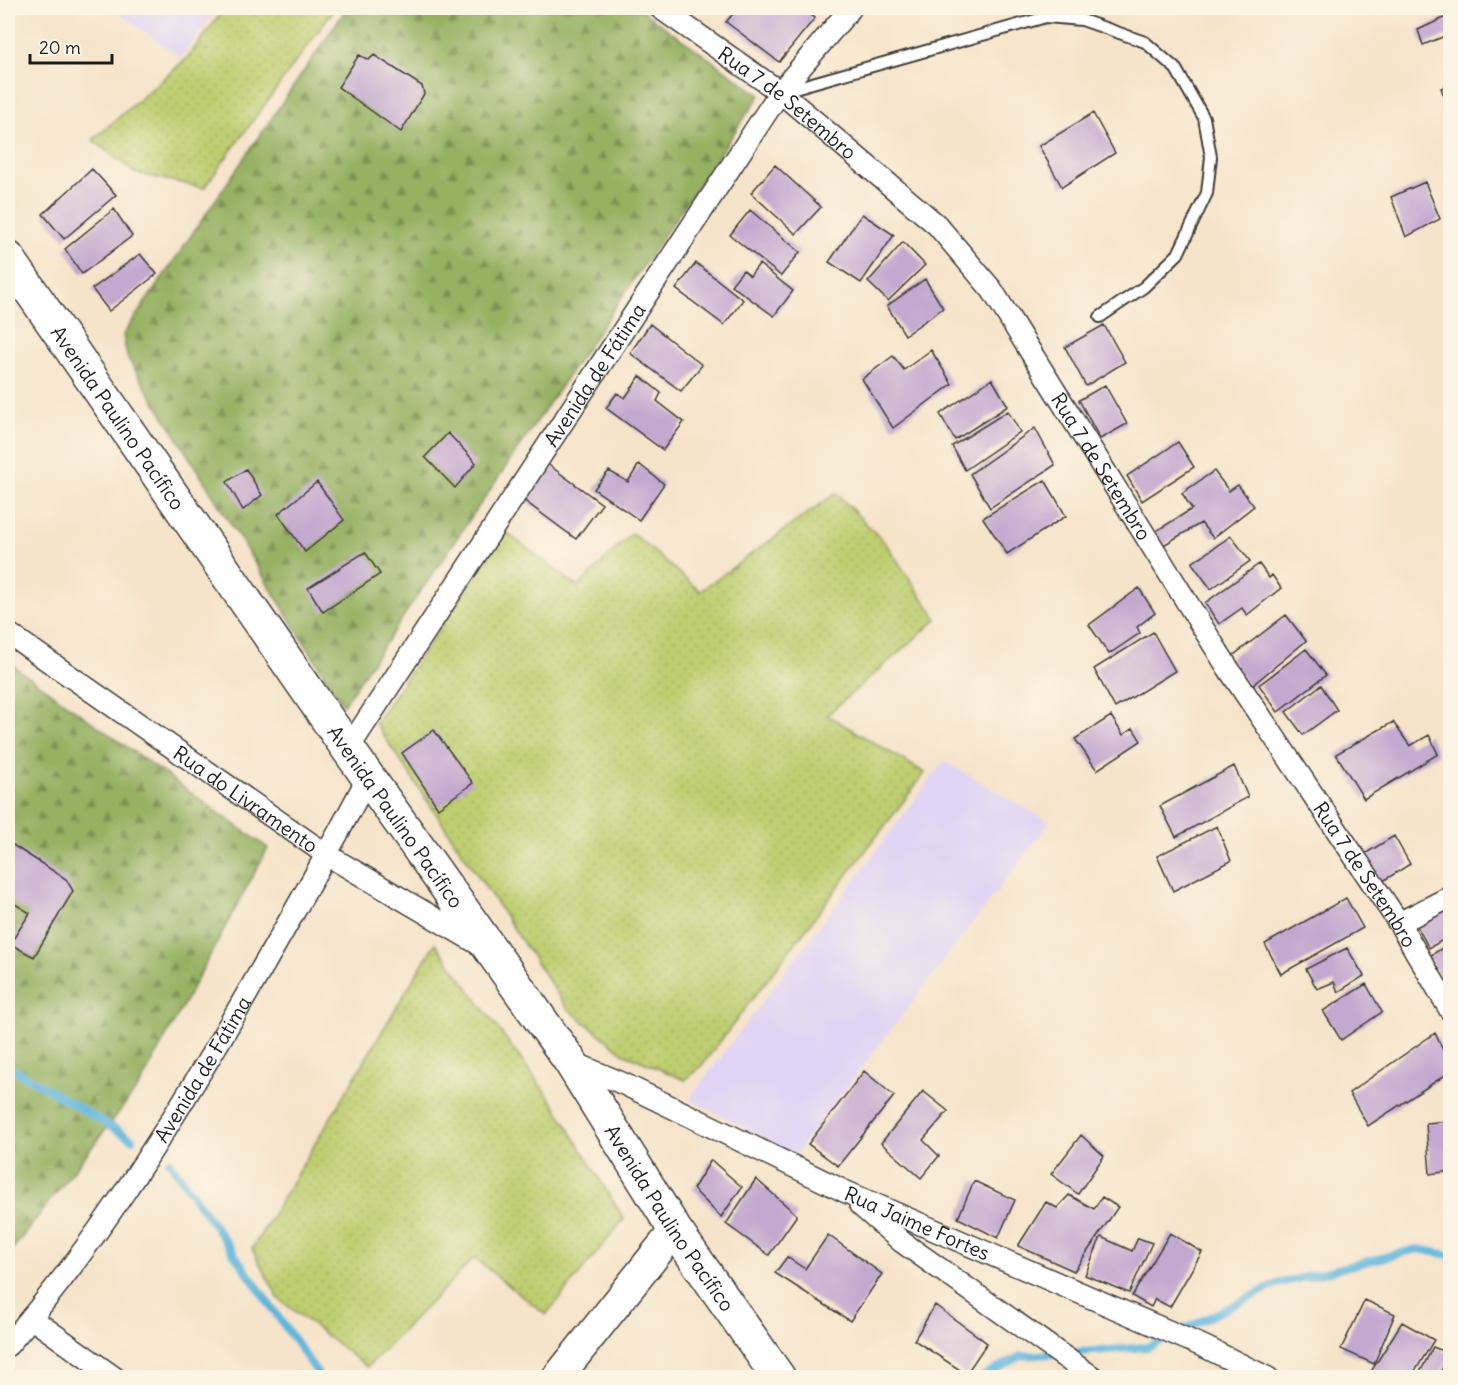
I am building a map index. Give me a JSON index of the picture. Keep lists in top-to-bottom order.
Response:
{
  "streets": {
    "main road": ["Avenida Paulino Pacífico"],
    "street": [
      "Rua 7 de Setembro",
      "Avenida de Fátima",
      "Rua do Livramento",
      "Rua Jaime Fortes"
    ]
  },
  "crossings": [
    ["Rua 7 de Setembro", "Avenida de Fátima"],
    ["Avenida de Fátima", "Avenida Paulino Pacífico"],
    ["Avenida de Fátima", "Rua do Livramento"],
    ["Avenida Paulino Pacífico", "Rua do Livramento"],
    ["Avenida Paulino Pacífico", "Rua Jaime Fortes"]
  ],
  "scale_bar": "20 m"
}
